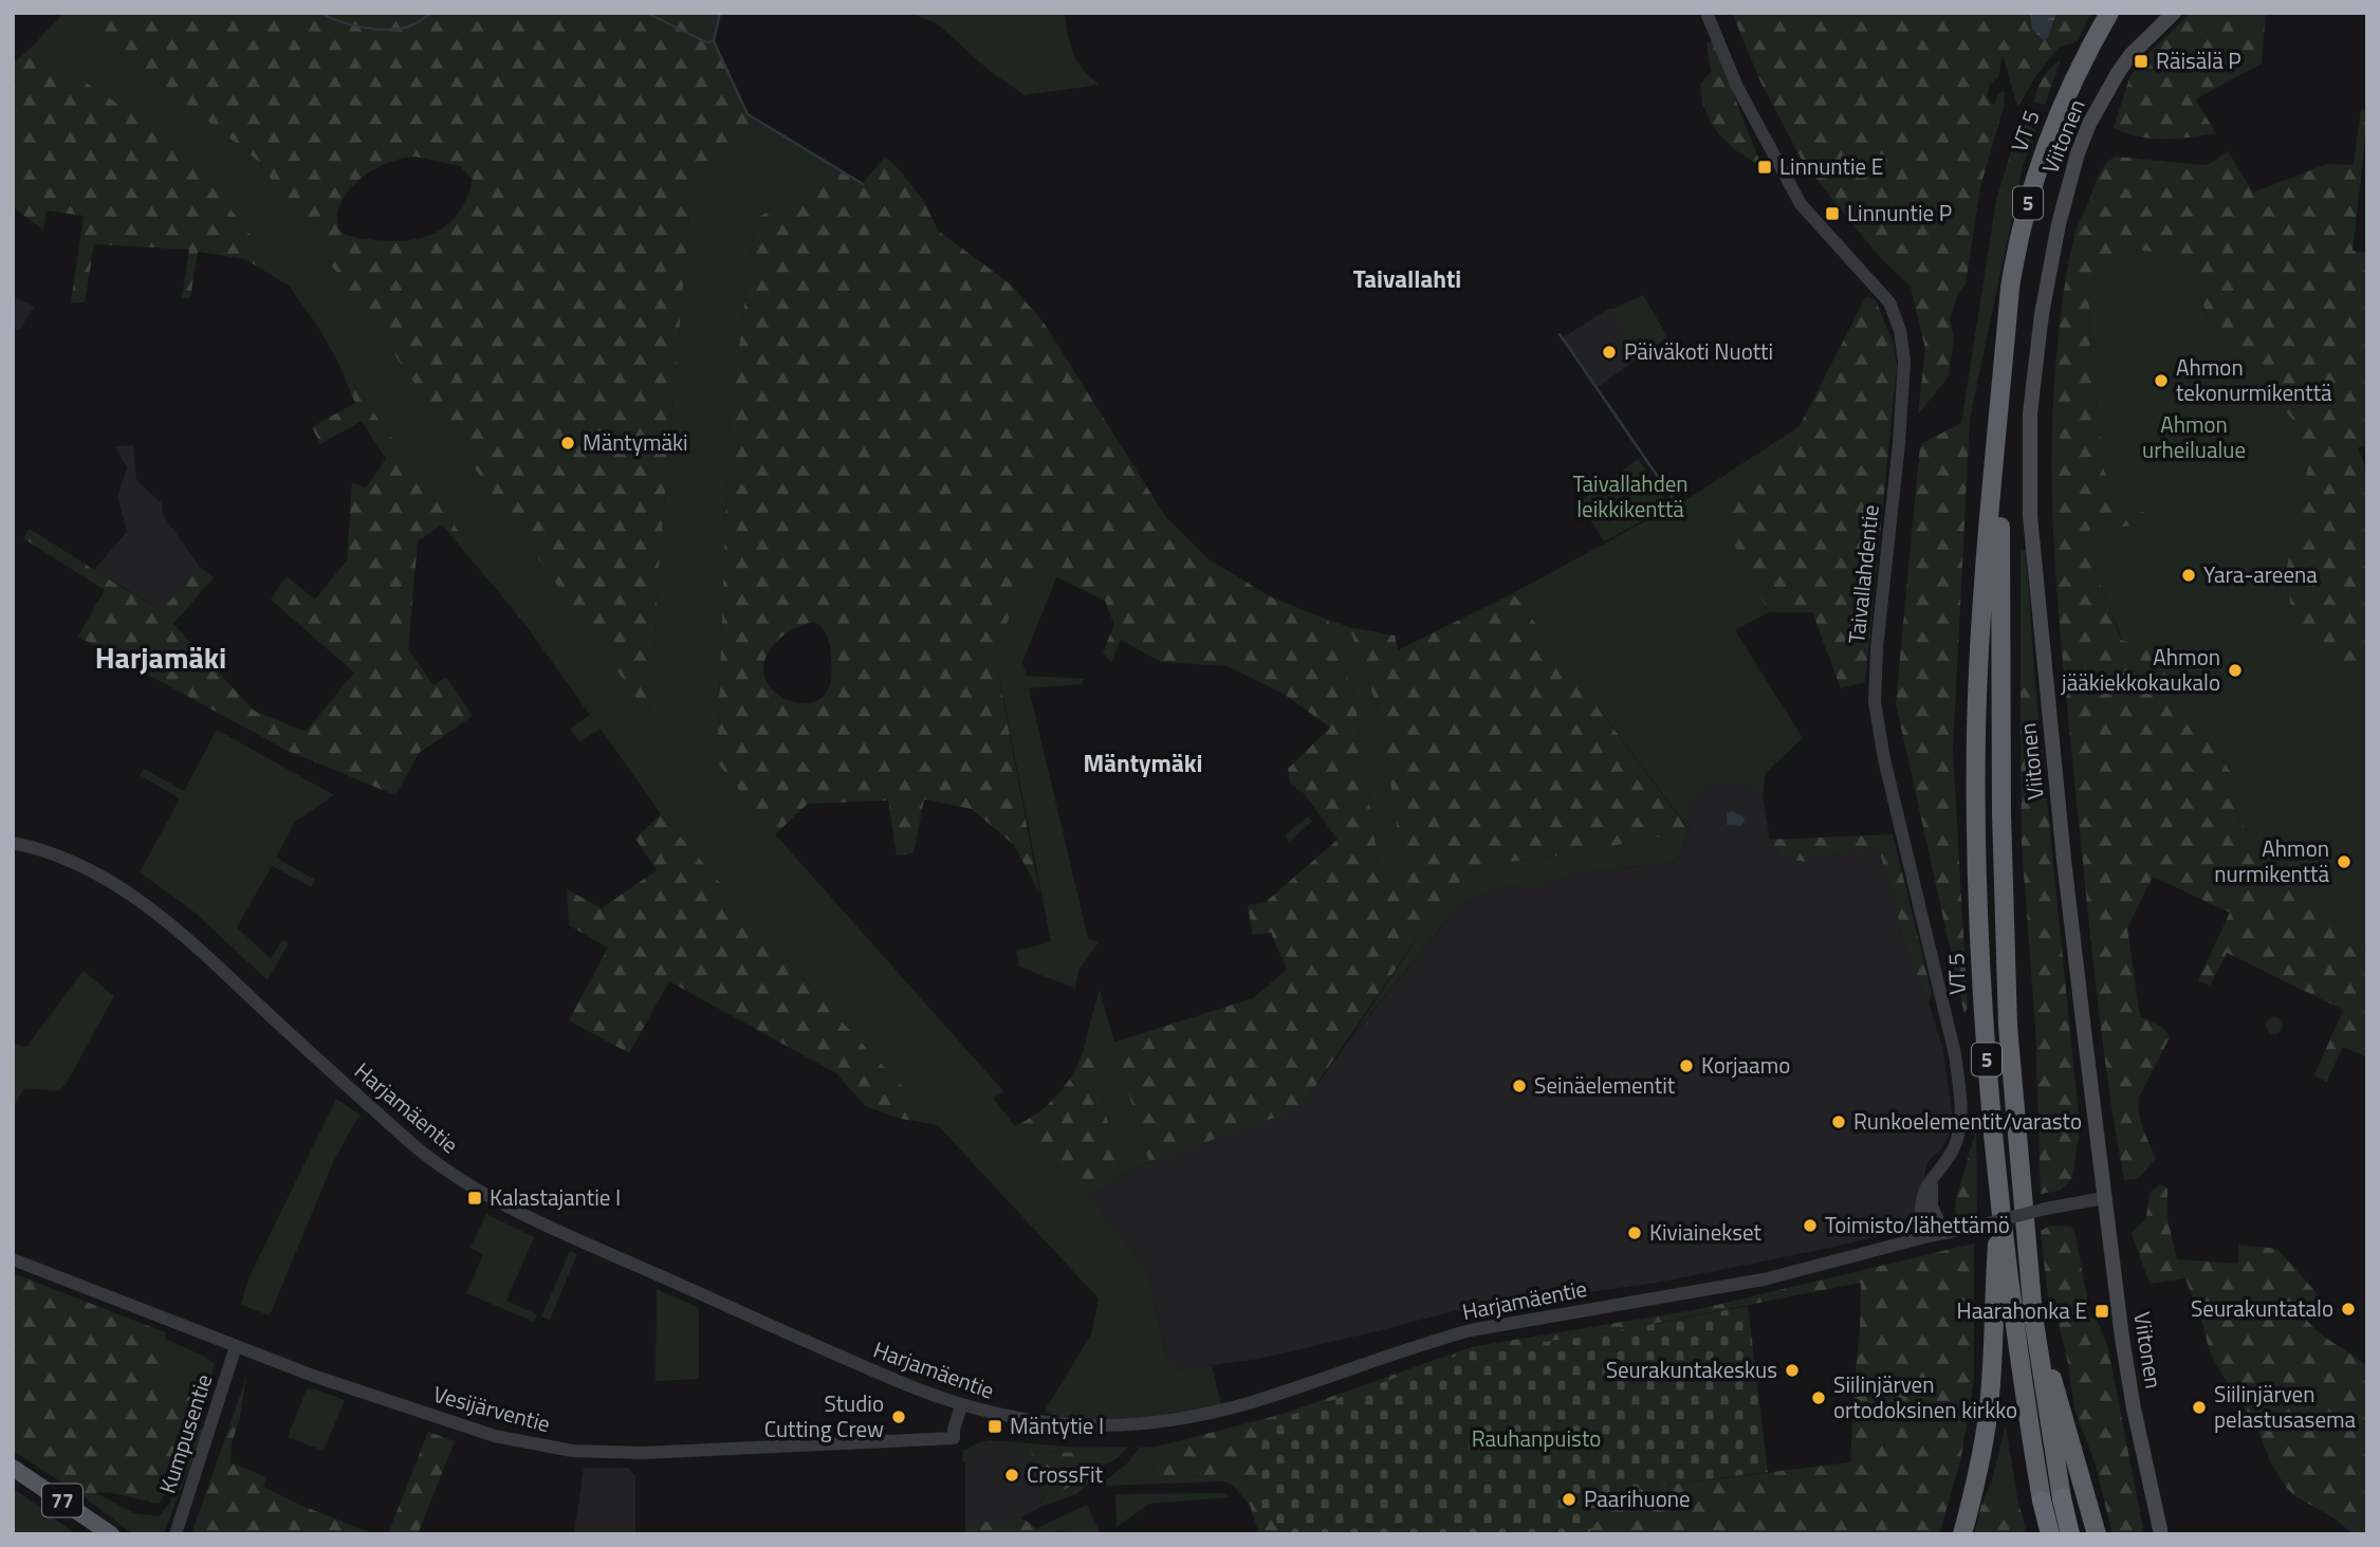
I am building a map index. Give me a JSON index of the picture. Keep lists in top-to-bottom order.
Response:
{
  "streets": {
    "highway": ["VT 5", "5"],
    "main road": ["Viitonen", "77"],
    "street": [
      "Taivallahdentie",
      "Harjamäentie",
      "Vesijärventie",
      "Kumpusentie"
    ]
  },
  "crossings": [
    ["Viitonen", "Harjamäentie"],
    ["Taivallahdentie", "Harjamäentie"],
    ["Harjamäentie", "Vesijärventie"],
    ["Vesijärventie", "Kumpusentie"]
  ],
  "districts": ["Taivallahti", "Harjamäki", "Mäntymäki"],
  "parks": ["Ahmon urheilualue", "Taivallahden leikkikenttä", "Rauhanpuisto"],
  "places": {
    "transit": [
      "Räisälä P",
      "Linnuntie E",
      "Linnuntie P",
      "Kalastajantie I",
      "Haarahonka E",
      "Mäntytie I"
    ],
    "other": [
      "Päiväkoti Nuotti",
      "Ahmon tekonurmikenttä",
      "Mäntymäki",
      "Yara-areena",
      "Ahmon jääkiekkokaukalo",
      "Ahmon nurmikenttä",
      "Korjaamo",
      "Seinäelementit",
      "Runkoelementit/varasto",
      "Toimisto/lähettämö",
      "Kiviainekset",
      "Seurakuntatalo",
      "Seurakuntakeskus",
      "Siilinjärven ortodoksinen kirkko",
      "Siilinjärven pelastusasema",
      "Studio Cutting Crew",
      "CrossFit",
      "Paarihuone"
    ]
  }
}
